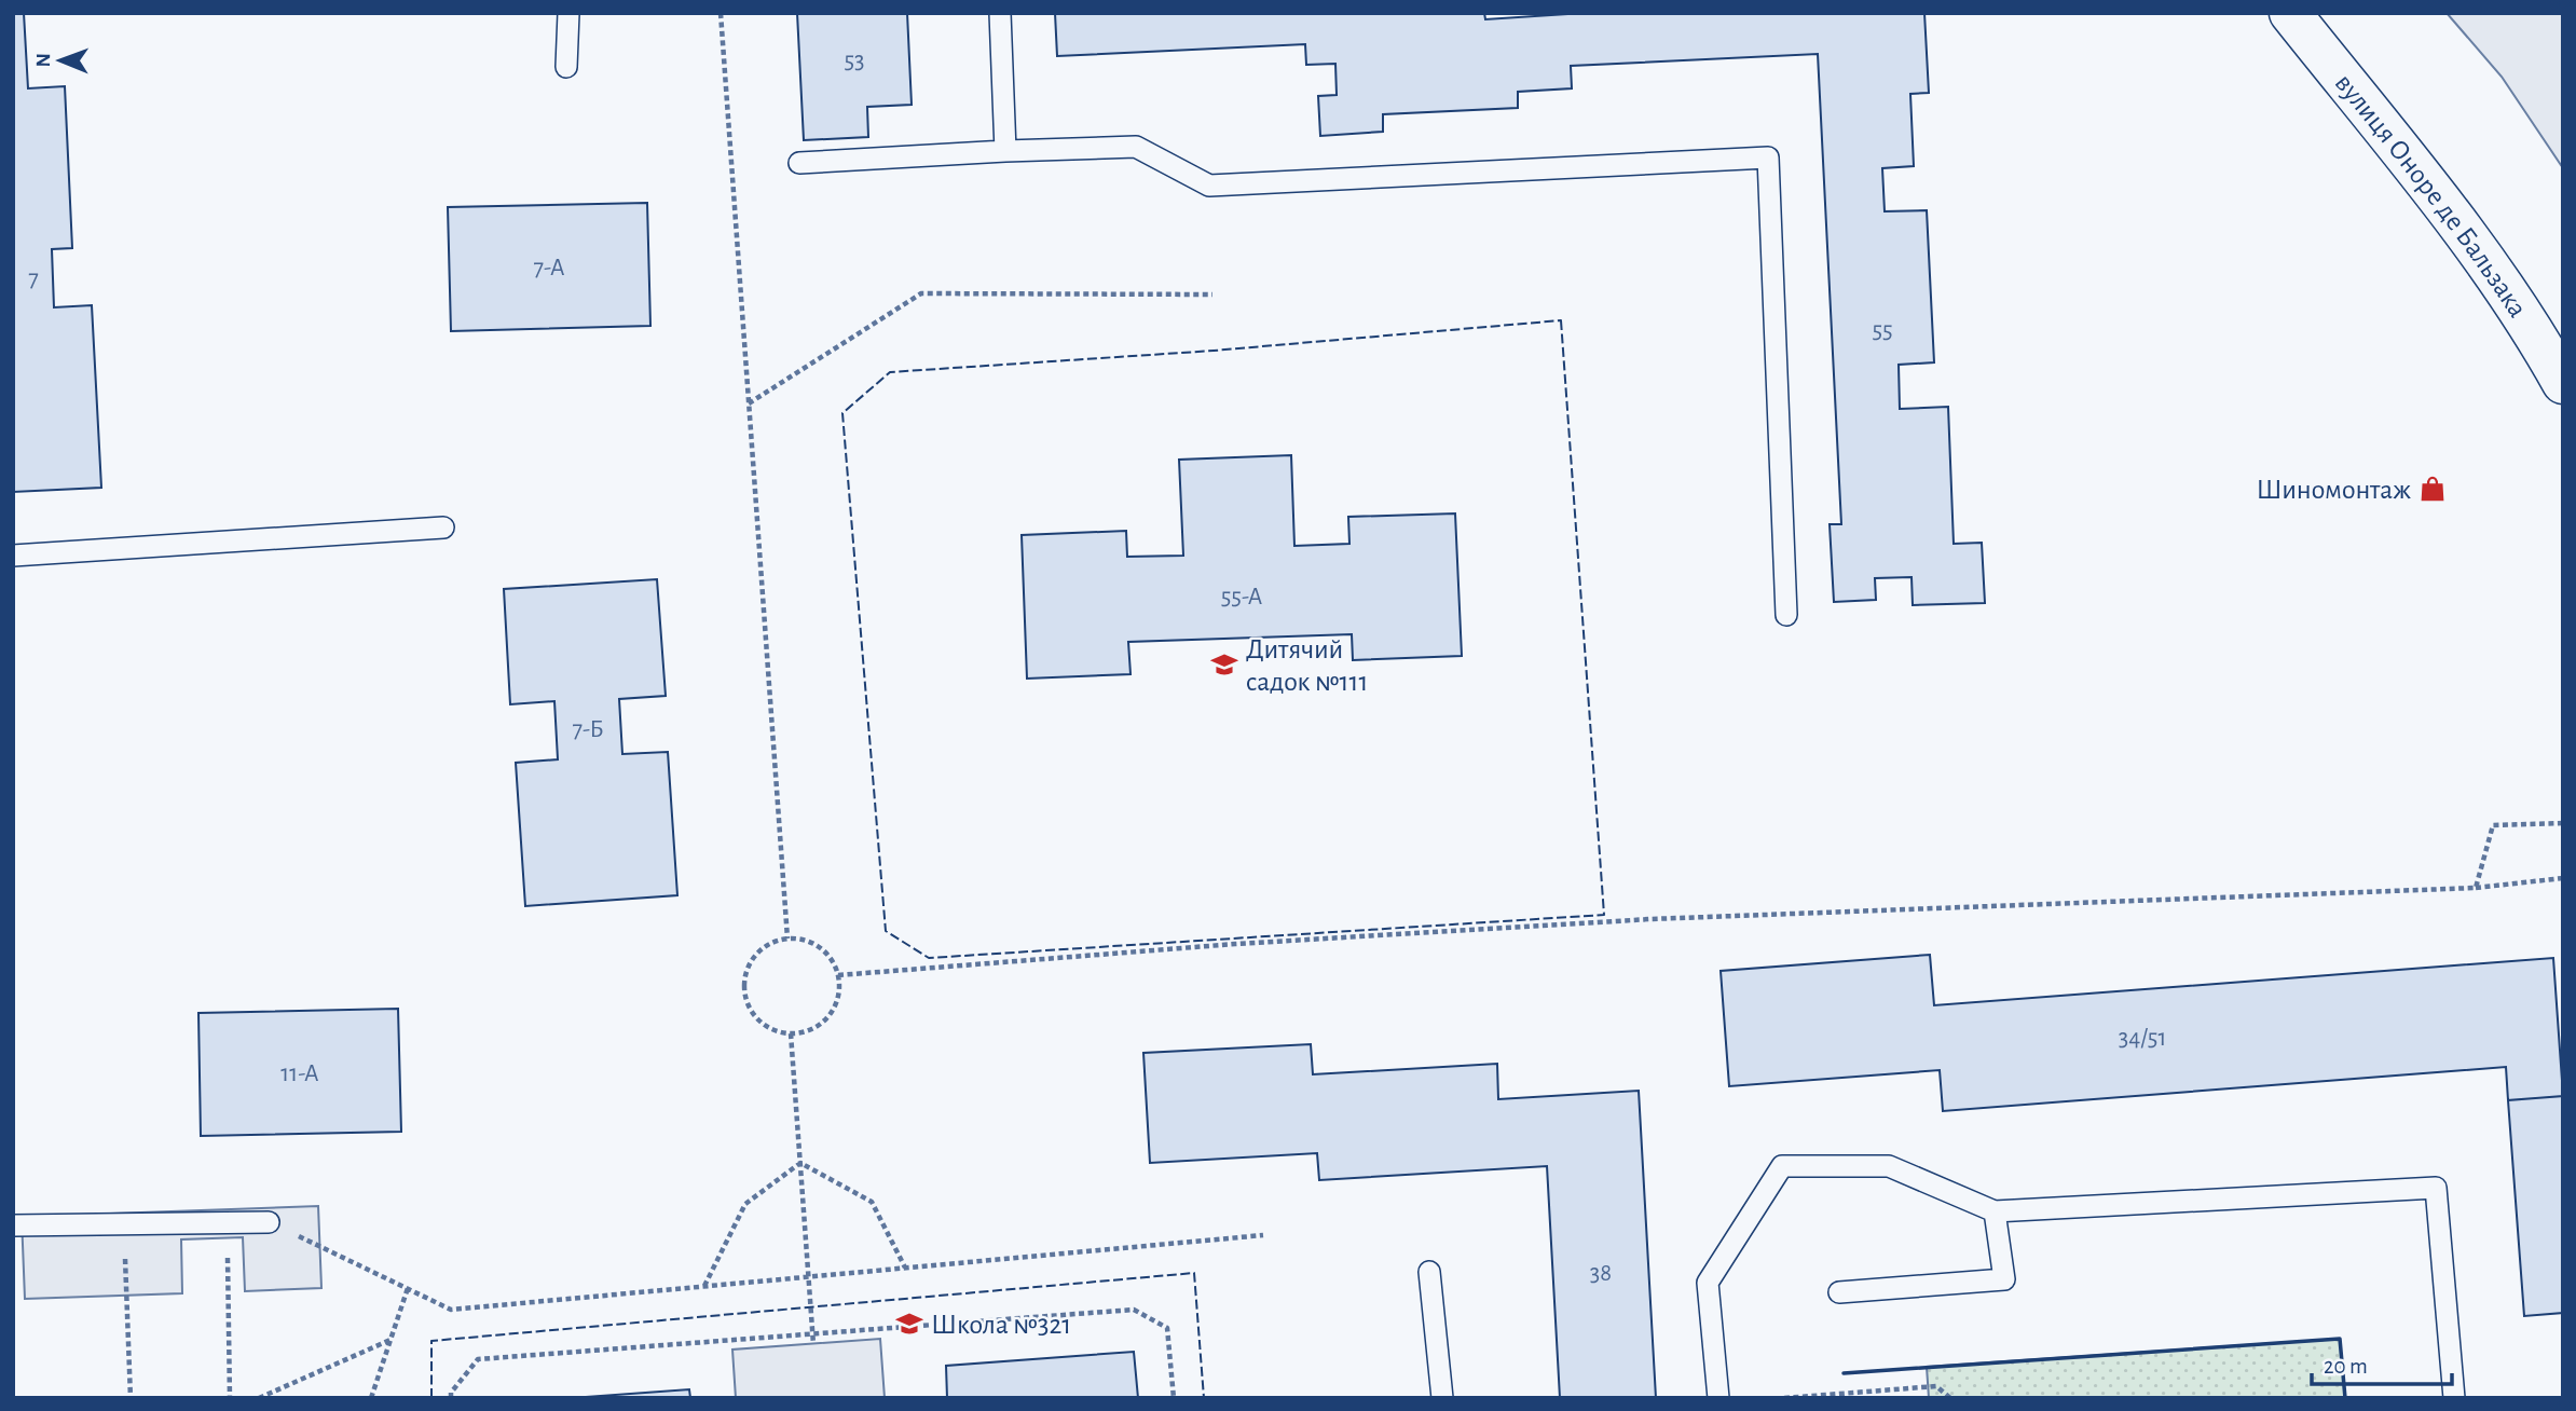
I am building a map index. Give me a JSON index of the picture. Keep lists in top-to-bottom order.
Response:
{
  "streets": {
    "street": ["вулиця Оноре де Бальзака"]
  },
  "places": {
    "shop": ["Шиномонтаж"],
    "school or university": ["Дитячий садок №111", "Школа №321"]
  },
  "house_numbers": [
    "53",
    "7-А",
    "7",
    "55",
    "55-А",
    "7-Б",
    "34/51",
    "11-А",
    "38"
  ],
  "scale_bar": "20 m",
  "north": "left"
}
